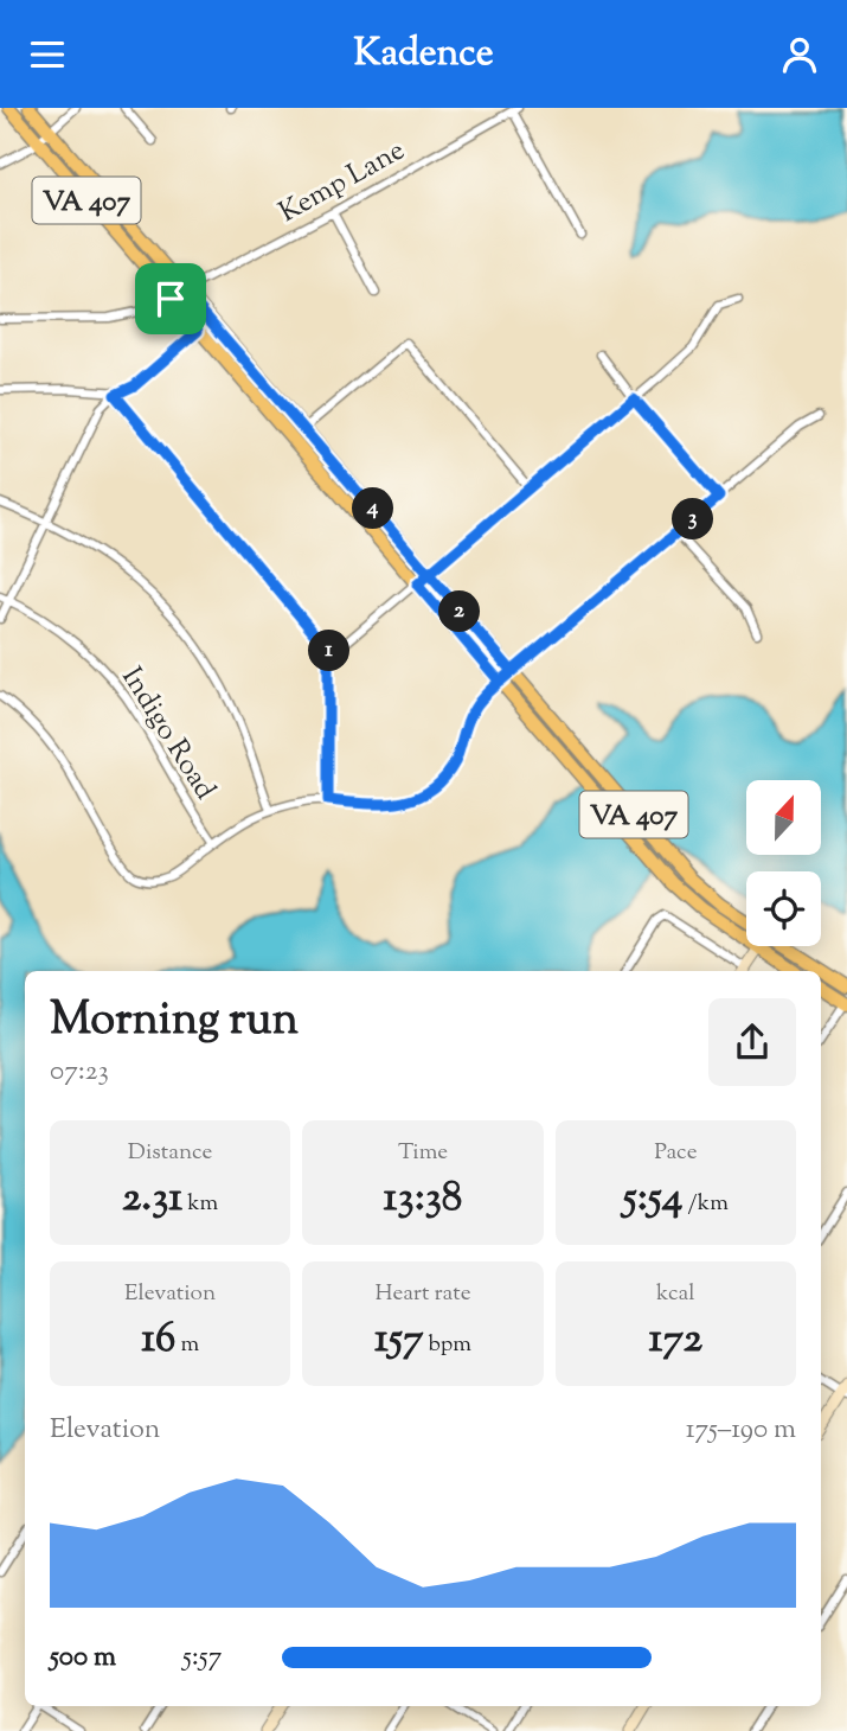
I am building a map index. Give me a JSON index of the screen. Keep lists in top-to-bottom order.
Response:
{
  "streets": {
    "main road": ["VA 407"],
    "street": ["Kemp Lane", "Indigo Road"]
  },
  "crossings": [
    ["Kemp Lane", "VA 407"]
  ],
  "north": "top",
  "page": {
    "header": "Kadence",
    "pins": [
      "4",
      "3",
      "2",
      "1"
    ],
    "heading": ["Morning run", "07:23"],
    "stats": [
      ["Distance", "2.31 km"],
      ["Time", "13:38"],
      ["Pace", "5:54 /km"],
      ["Elevation", "16 m"],
      ["Heart rate", "157 bpm"],
      ["kcal", "172"]
    ],
    "chart": ["Elevation", "175–190 m"],
    "list": [
      {
        "name": "500 m",
        "note": "5:57"
      }
    ]
  }
}
